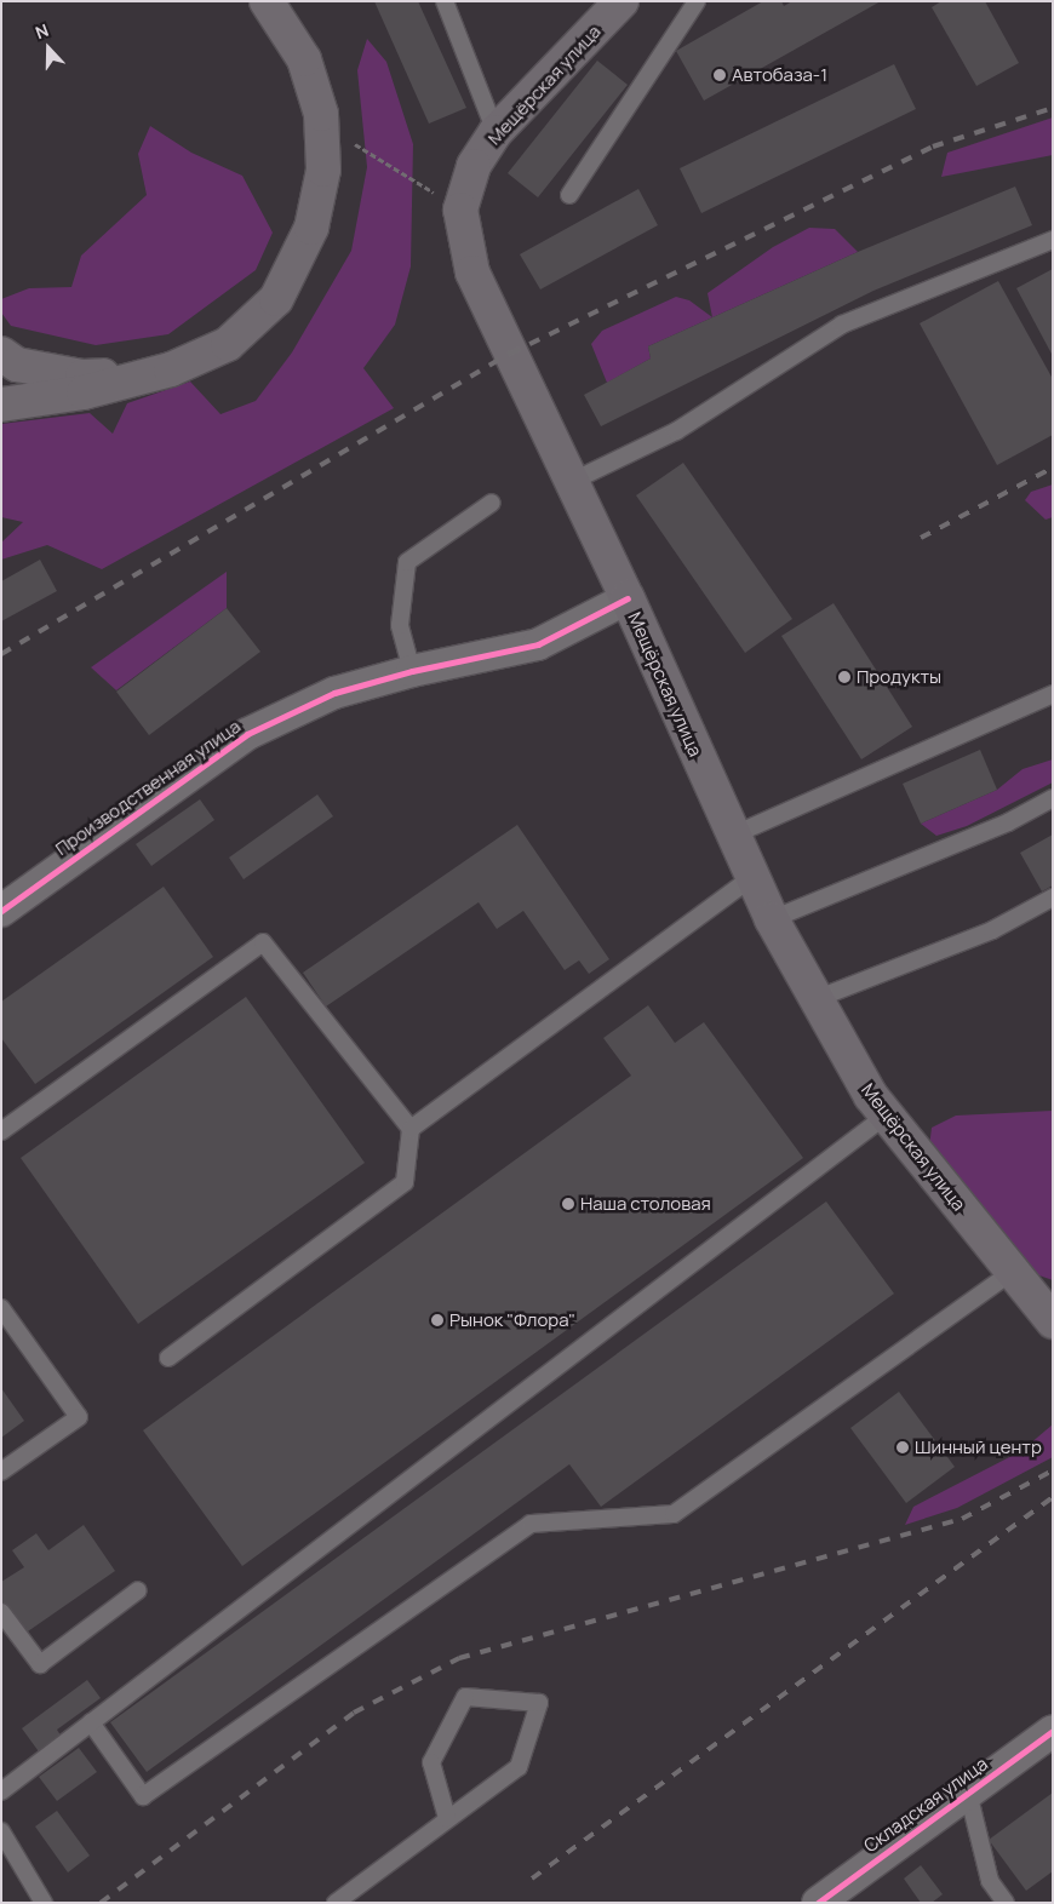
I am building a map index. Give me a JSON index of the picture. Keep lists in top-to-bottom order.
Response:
{
  "streets": {
    "main road": ["Мещёрская улица"],
    "street": ["Производственная улица", "Складская улица"]
  },
  "crossings": [
    ["Мещёрская улица", "Производственная улица"]
  ],
  "places": [
    "Автобаза-1",
    "Продукты",
    "Наша столовая",
    "Рынок \"Флора\"",
    "Шинный центр"
  ],
  "north": "top"
}
